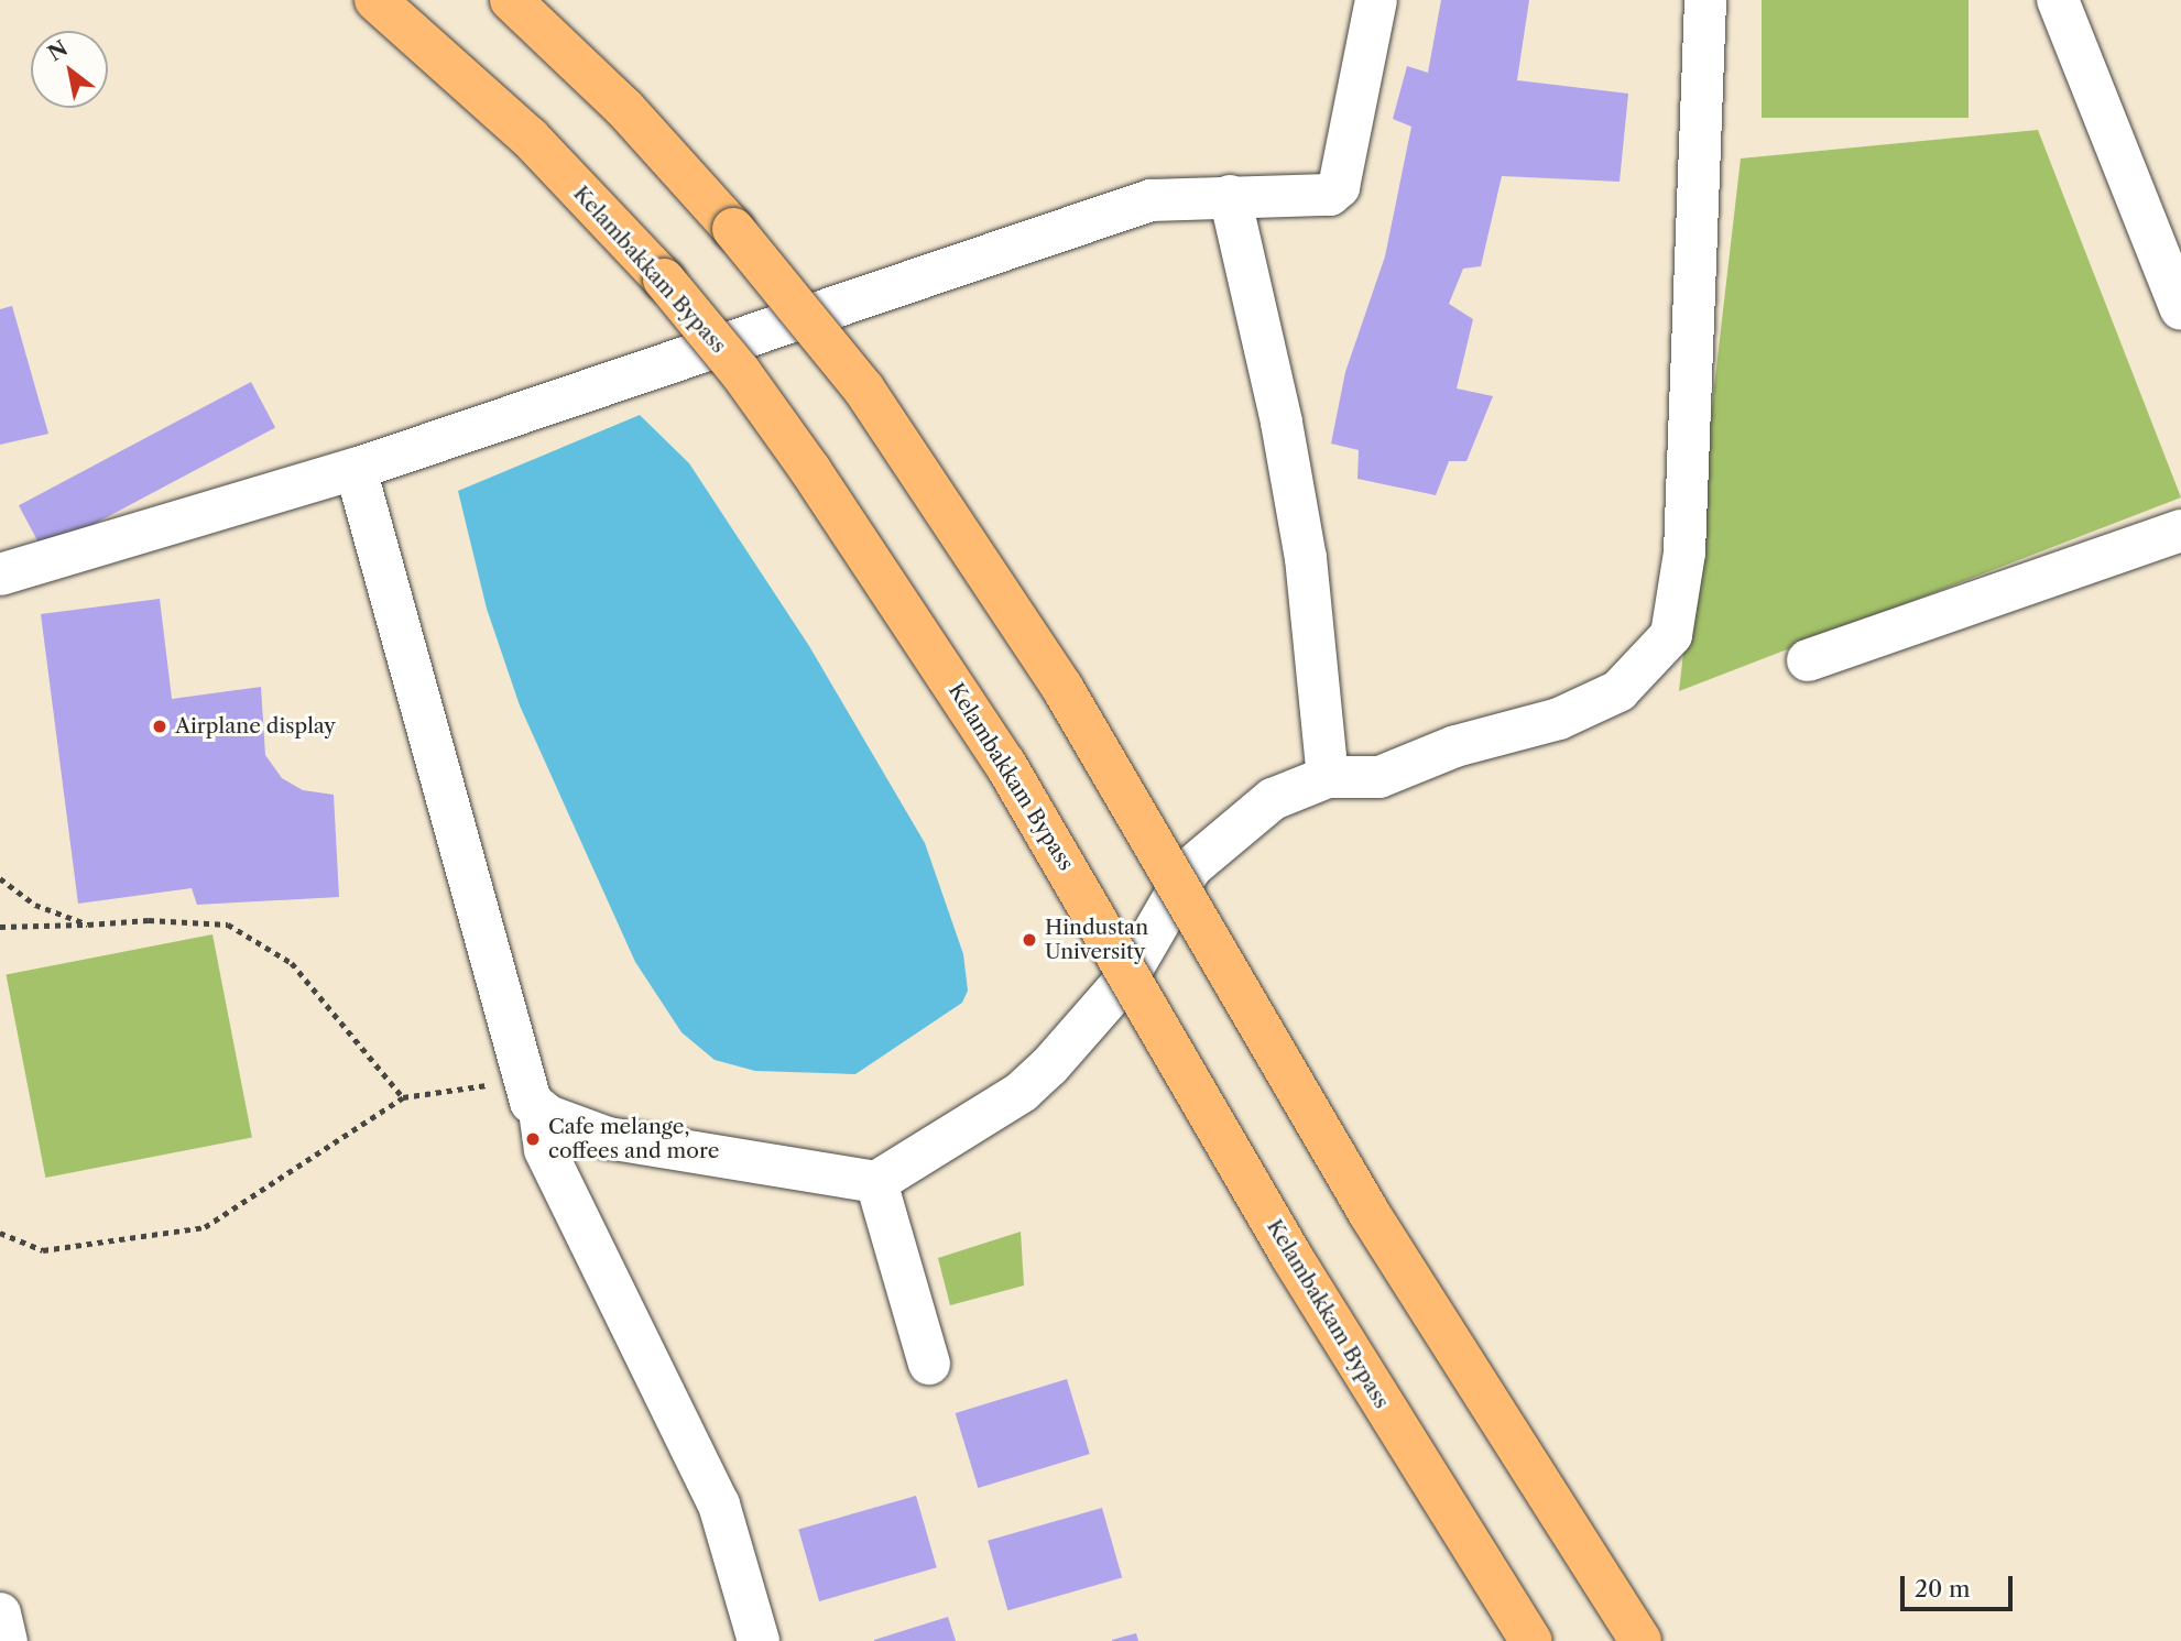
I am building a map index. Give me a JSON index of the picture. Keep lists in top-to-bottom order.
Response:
{
  "streets": {
    "main road": ["Kelambakkam Bypass"]
  },
  "places": ["Airplane display", "Hindustan University", "Cafe melange, coffees and more"],
  "scale_bar": "20 m",
  "north": "top left"
}
